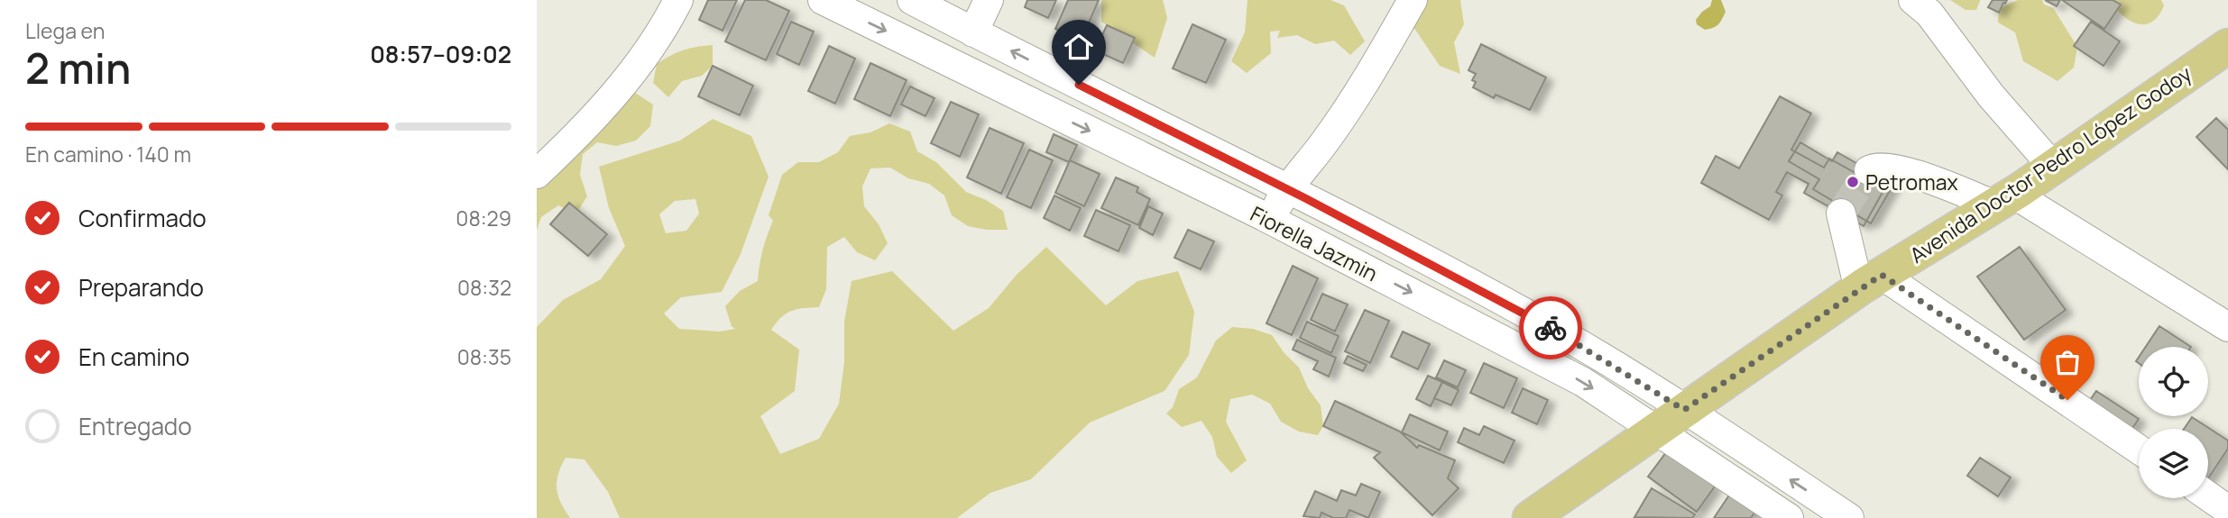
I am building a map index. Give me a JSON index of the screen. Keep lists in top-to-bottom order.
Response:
{
  "streets": {
    "main road": ["Avenida Doctor Pedro López Godoy"],
    "street": ["Fiorella Jazmin"]
  },
  "crossings": [
    ["Avenida Doctor Pedro López Godoy", "Fiorella Jazmin"]
  ],
  "places": ["Petromax"],
  "page": {
    "heading": ["2 min", "Llega en", "08:57–09:02"],
    "bar": "En camino · 140 m",
    "list": [
      ["Confirmado", "08:29"],
      ["Preparando", "08:32"],
      ["En camino", "08:35"],
      "Entregado"
    ]
  }
}
